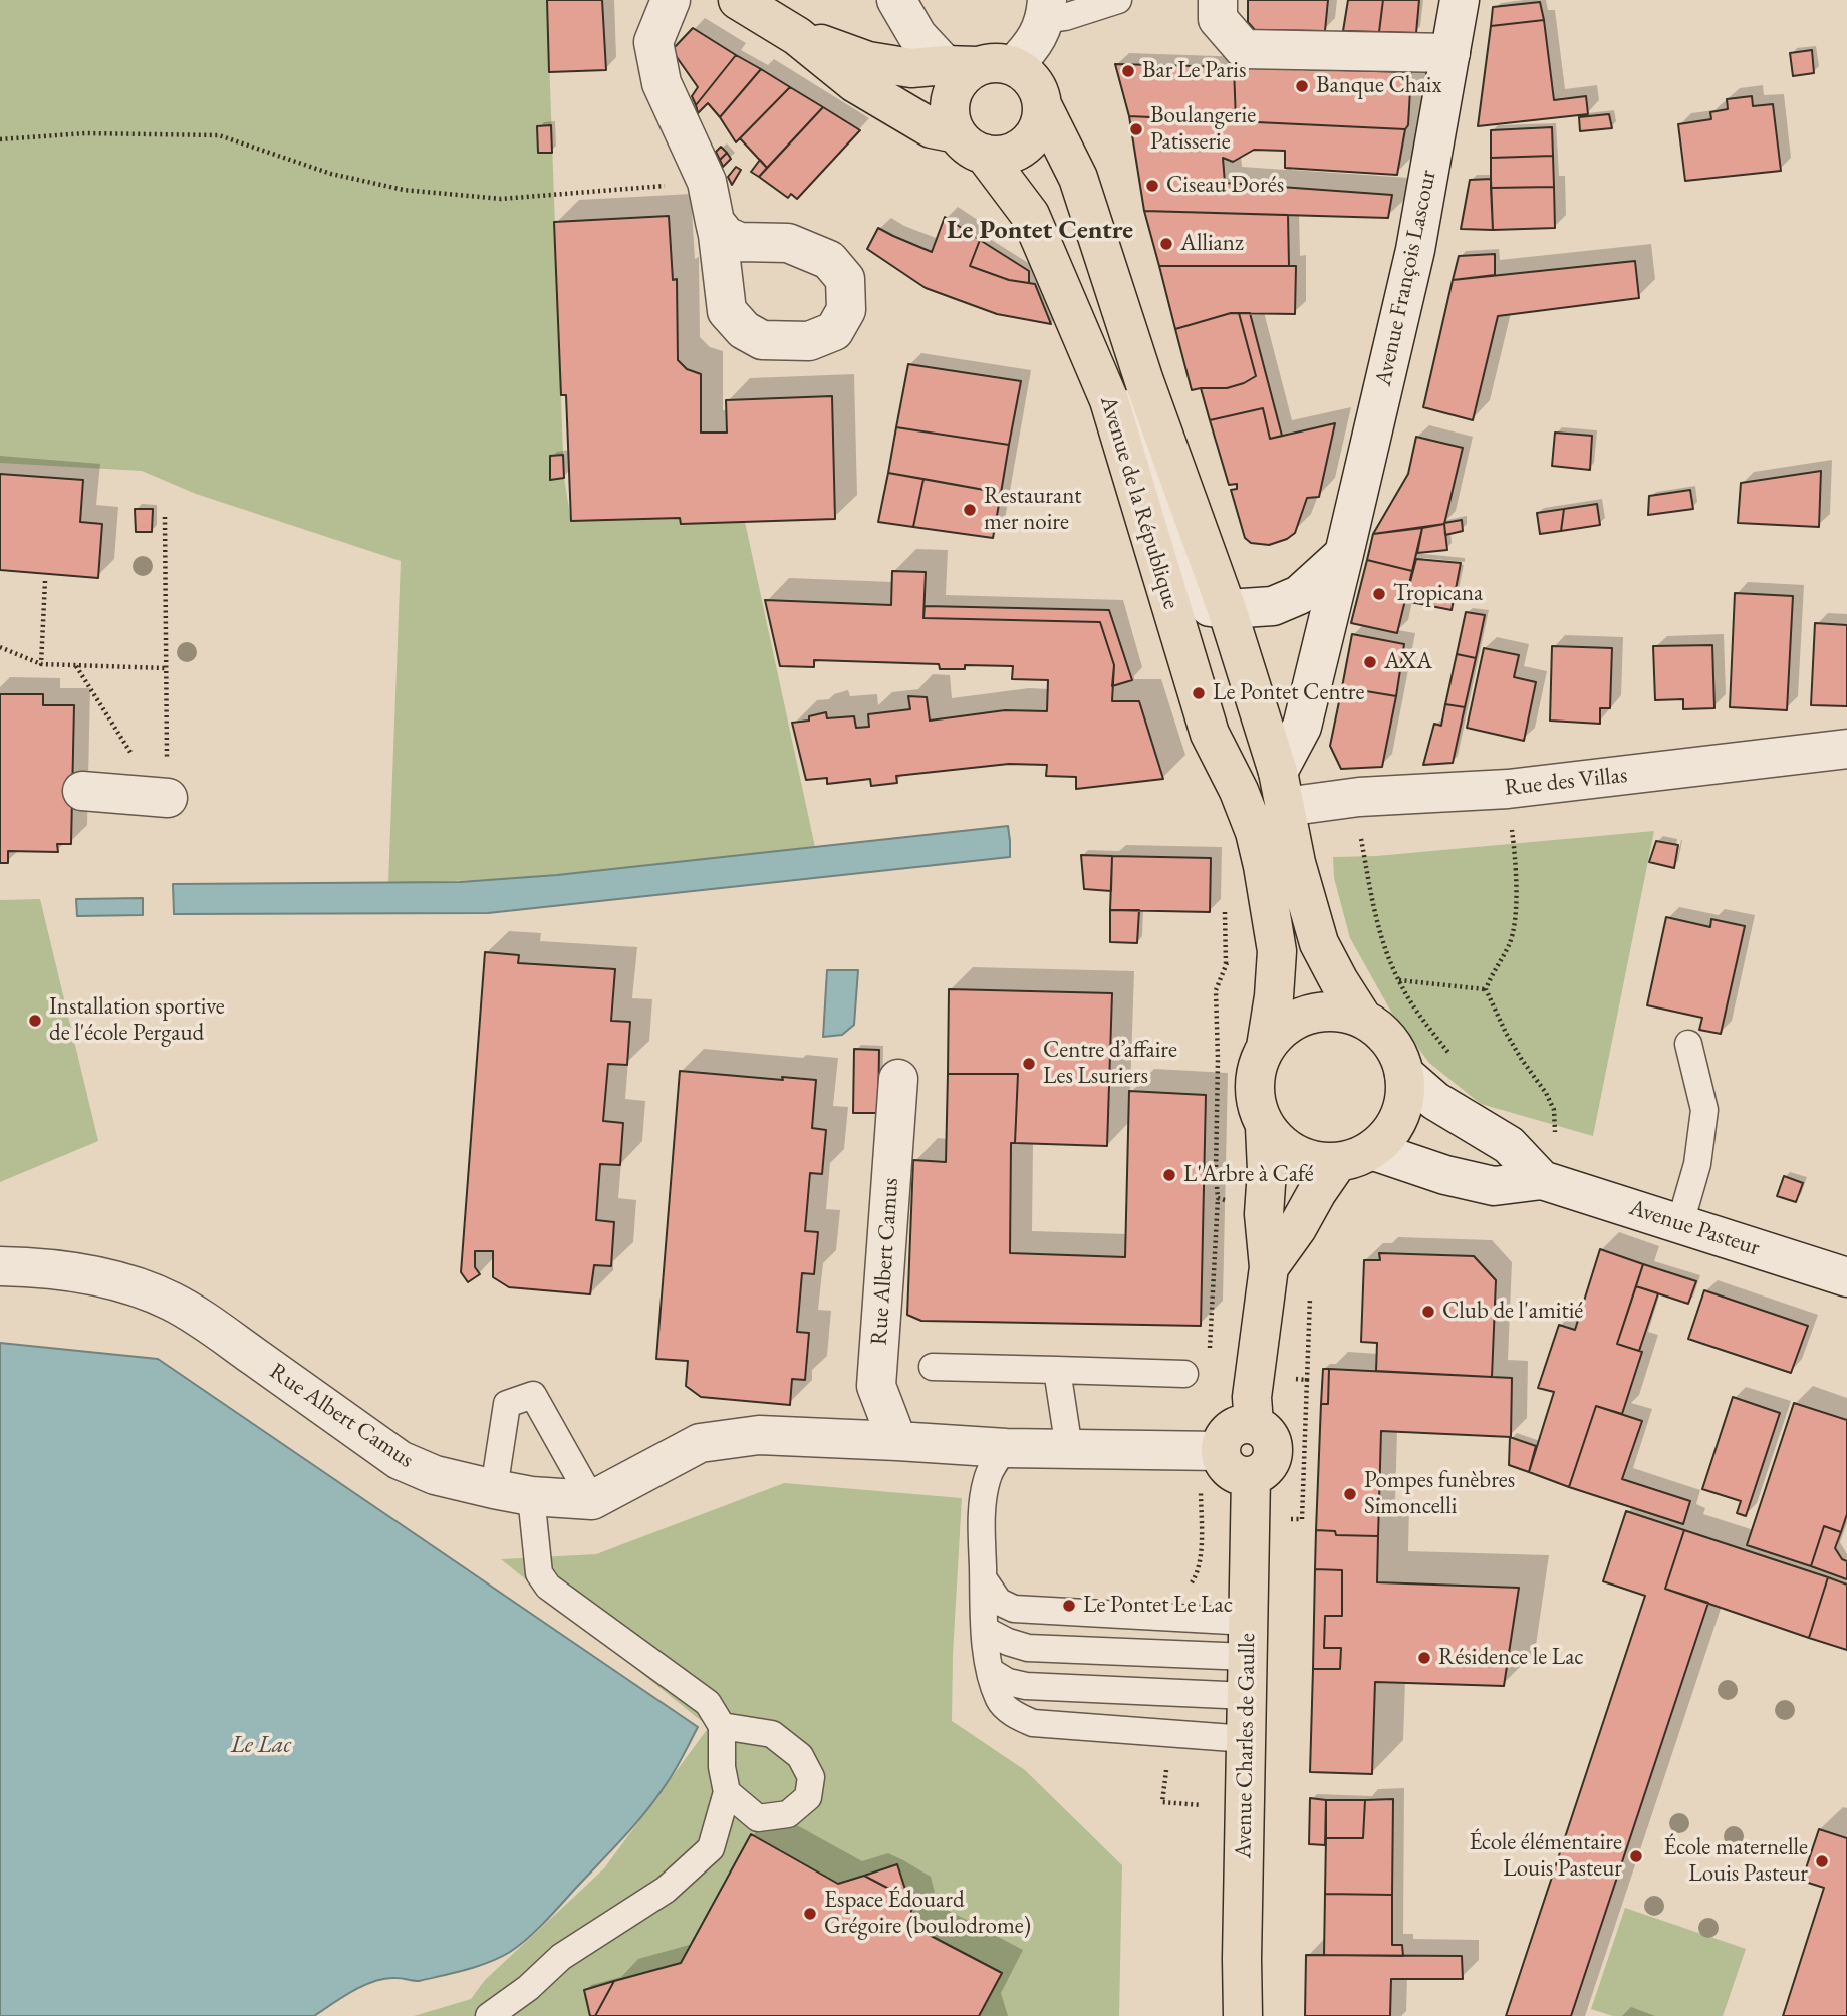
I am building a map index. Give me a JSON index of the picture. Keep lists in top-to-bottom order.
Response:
{
  "streets": {
    "main road": ["Avenue de la République", "Avenue Charles de Gaulle"],
    "street": [
      "Avenue François Lascour",
      "Rue des Villas",
      "Avenue Pasteur",
      "Rue Albert Camus"
    ]
  },
  "crossings": [
    ["Avenue François Lascour", "Avenue de la République"],
    ["Avenue François Lascour", "Rue des Villas"],
    ["Avenue de la République", "Rue des Villas"],
    ["Avenue de la République", "Avenue Pasteur"]
  ],
  "districts": ["Le Pontet Centre"],
  "water": ["Le Lac"],
  "places": [
    "Bar Le Paris",
    "Banque Chaix",
    "Boulangerie Patisserie",
    "Ciseau Dorés",
    "Allianz",
    "Restaurant mer noire",
    "Tropicana",
    "AXA",
    "Le Pontet Centre",
    "Installation sportive de l'école Pergaud",
    "Centre d’affaire Les Lsuriers",
    "L'Arbre à Café",
    "Club de l'amitié",
    "Pompes funèbres Simoncelli",
    "Le Pontet Le Lac",
    "Résidence le Lac",
    "École élémentaire Louis Pasteur",
    "École maternelle Louis Pasteur",
    "Espace Édouard Grégoire (boulodrome)"
  ]
}
